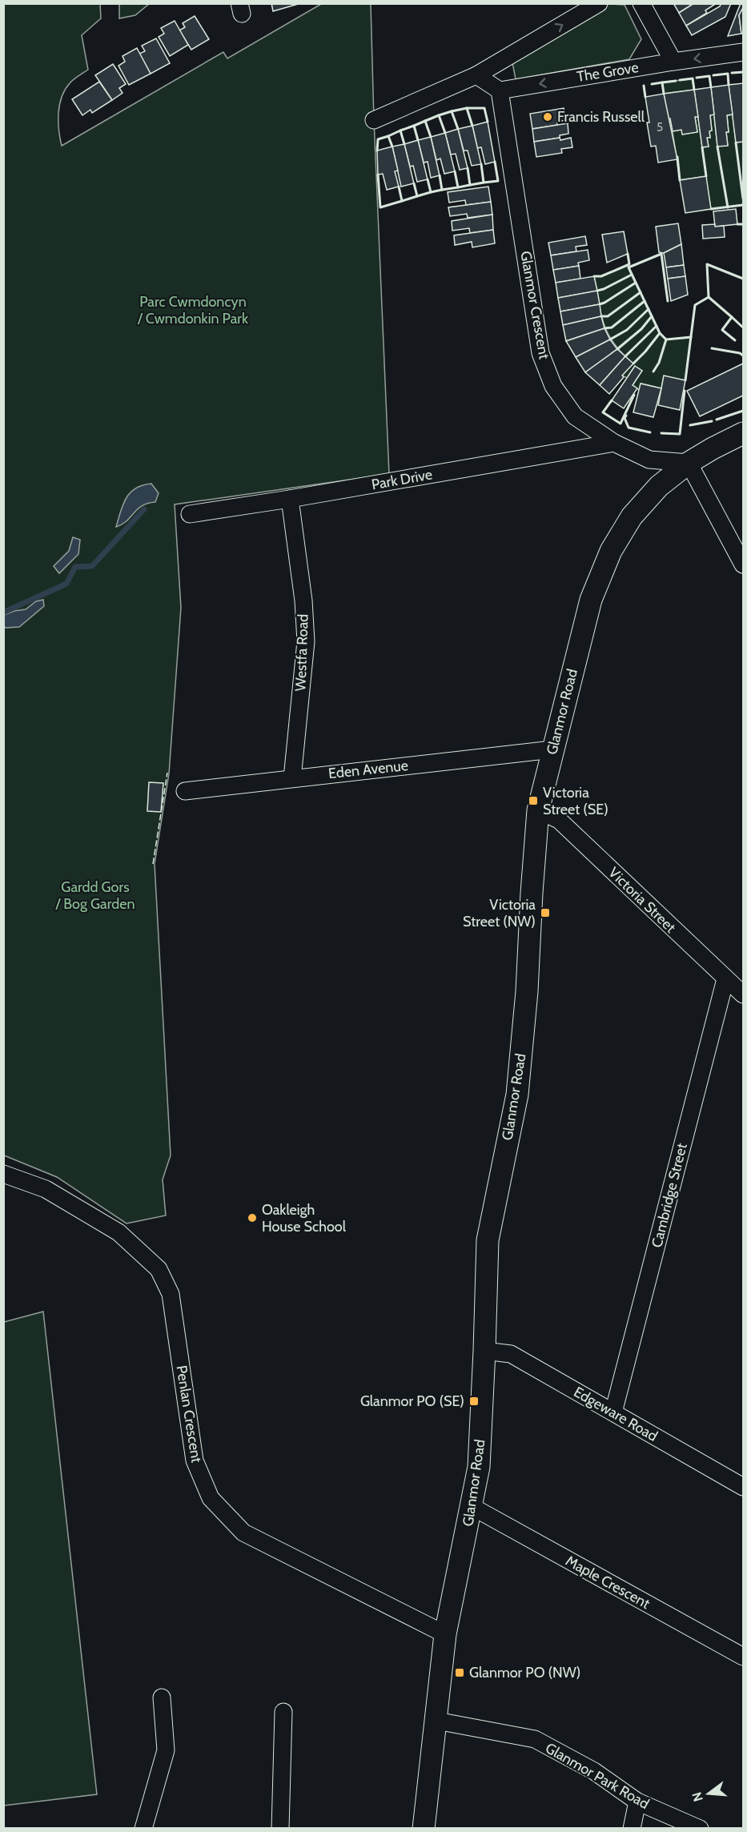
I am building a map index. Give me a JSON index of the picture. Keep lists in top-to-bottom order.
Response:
{
  "streets": {
    "street": [
      "The Grove",
      "Glanmor Crescent",
      "Park Drive",
      "Westfa Road",
      "Glanmor Road",
      "Eden Avenue",
      "Victoria Street",
      "Cambridge Street",
      "Penlan Crescent",
      "Edgeware Road",
      "Maple Crescent",
      "Glanmor Park Road"
    ]
  },
  "crossings": [
    ["The Grove", "Glanmor Crescent"],
    ["Glanmor Crescent", "Park Drive"],
    ["Glanmor Crescent", "Glanmor Road"],
    ["Park Drive", "Westfa Road"],
    ["Westfa Road", "Eden Avenue"],
    ["Glanmor Road", "Eden Avenue"],
    ["Glanmor Road", "Victoria Street"],
    ["Glanmor Road", "Penlan Crescent"],
    ["Glanmor Road", "Edgeware Road"],
    ["Glanmor Road", "Maple Crescent"],
    ["Glanmor Road", "Glanmor Park Road"],
    ["Victoria Street", "Cambridge Street"],
    ["Cambridge Street", "Edgeware Road"]
  ],
  "parks": ["Parc Cwmdoncyn / Cwmdonkin Park", "Gardd Gors / Bog Garden"],
  "places": {
    "other": ["Francis Russell", "Oakleigh House School"],
    "transit": [
      "Victoria Street (SE)",
      "Victoria Street (NW)",
      "Glanmor PO (SE)",
      "Glanmor PO (NW)"
    ]
  },
  "house_numbers": ["5"],
  "north": "left"
}
